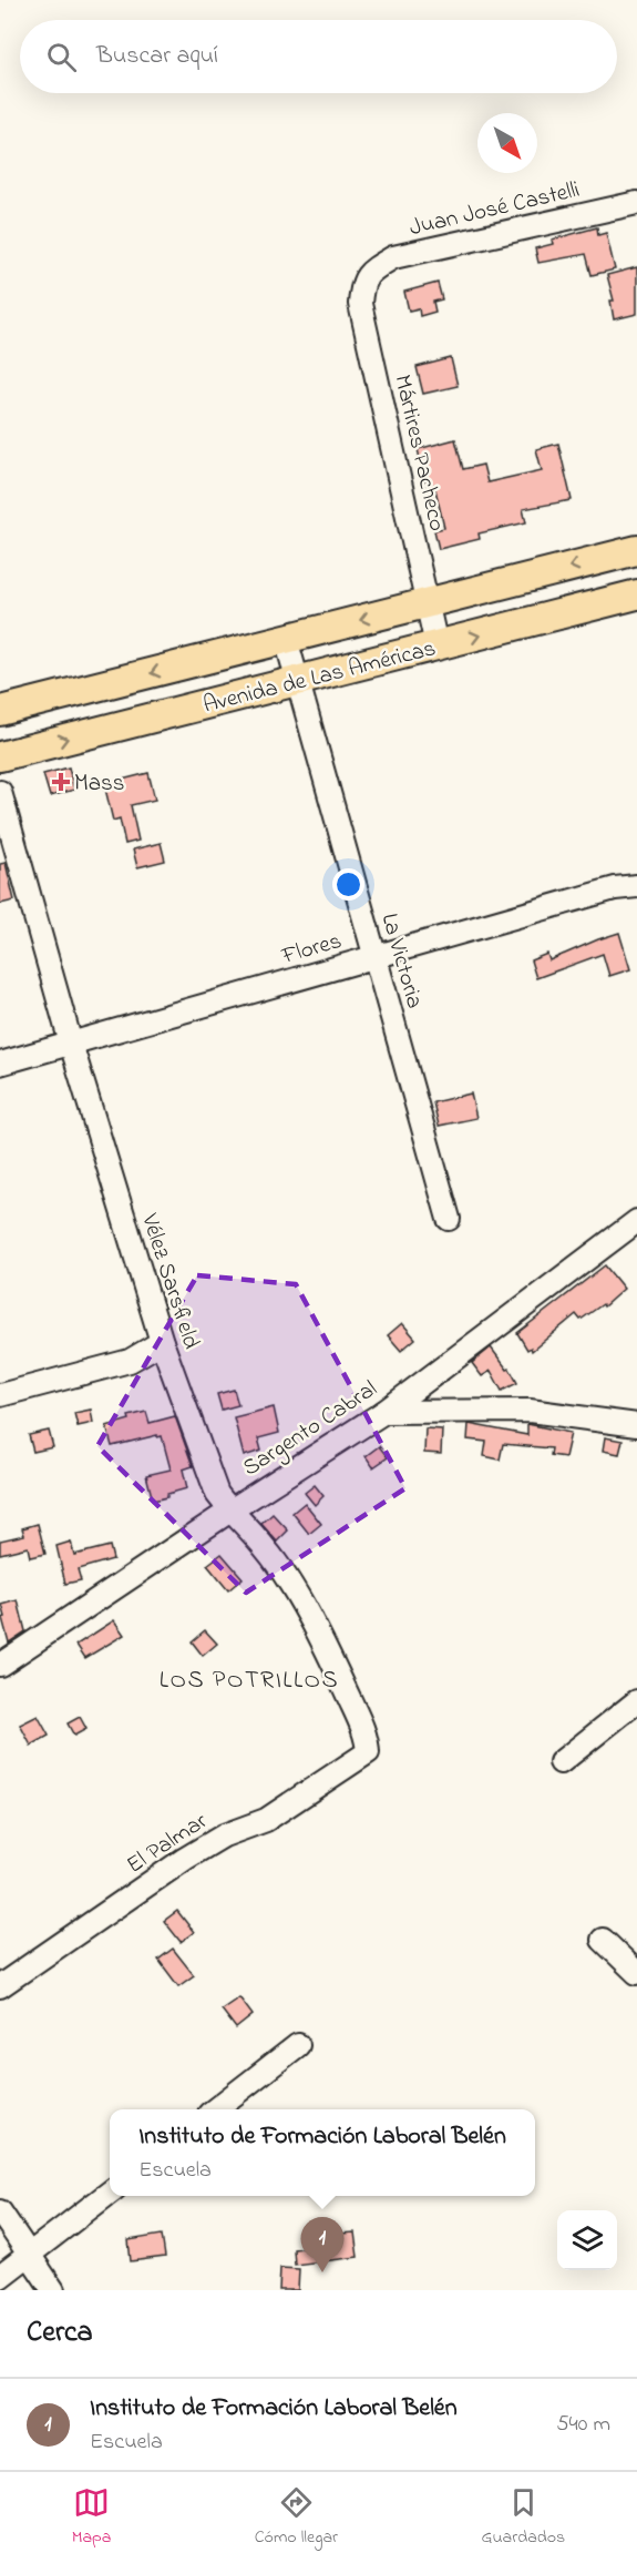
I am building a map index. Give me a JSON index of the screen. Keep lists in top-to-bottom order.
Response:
{
  "streets": {
    "main road": ["Avenida de Las Américas"],
    "street": [
      "Juan José Castelli",
      "Mártires Pacheco",
      "Flores",
      "La Victoria",
      "Vélez Sarsfield",
      "Sargento Cabral",
      "El Palmar"
    ]
  },
  "crossings": [
    ["Juan José Castelli", "Mártires Pacheco"],
    ["Mártires Pacheco", "Avenida de Las Américas"],
    ["Avenida de Las Américas", "La Victoria"],
    ["Flores", "La Victoria"],
    ["Flores", "Vélez Sarsfield"],
    ["Vélez Sarsfield", "Sargento Cabral"],
    ["Vélez Sarsfield", "El Palmar"]
  ],
  "districts": ["LOS POTRILLOS"],
  "places": {
    "health": ["Mass"]
  },
  "north": "bottom right",
  "page": {
    "search": "Buscar aquí",
    "popup": ["Instituto de Formación Laboral Belén", "Escuela"],
    "pins": "1",
    "heading": "Cerca",
    "list": [
      {
        "mark": "1",
        "name": "Instituto de Formación Laboral Belén",
        "note": "Escuela",
        "value": "540 m"
      }
    ],
    "nav": ["Mapa", "Cómo llegar", "Guardados"]
  }
}
